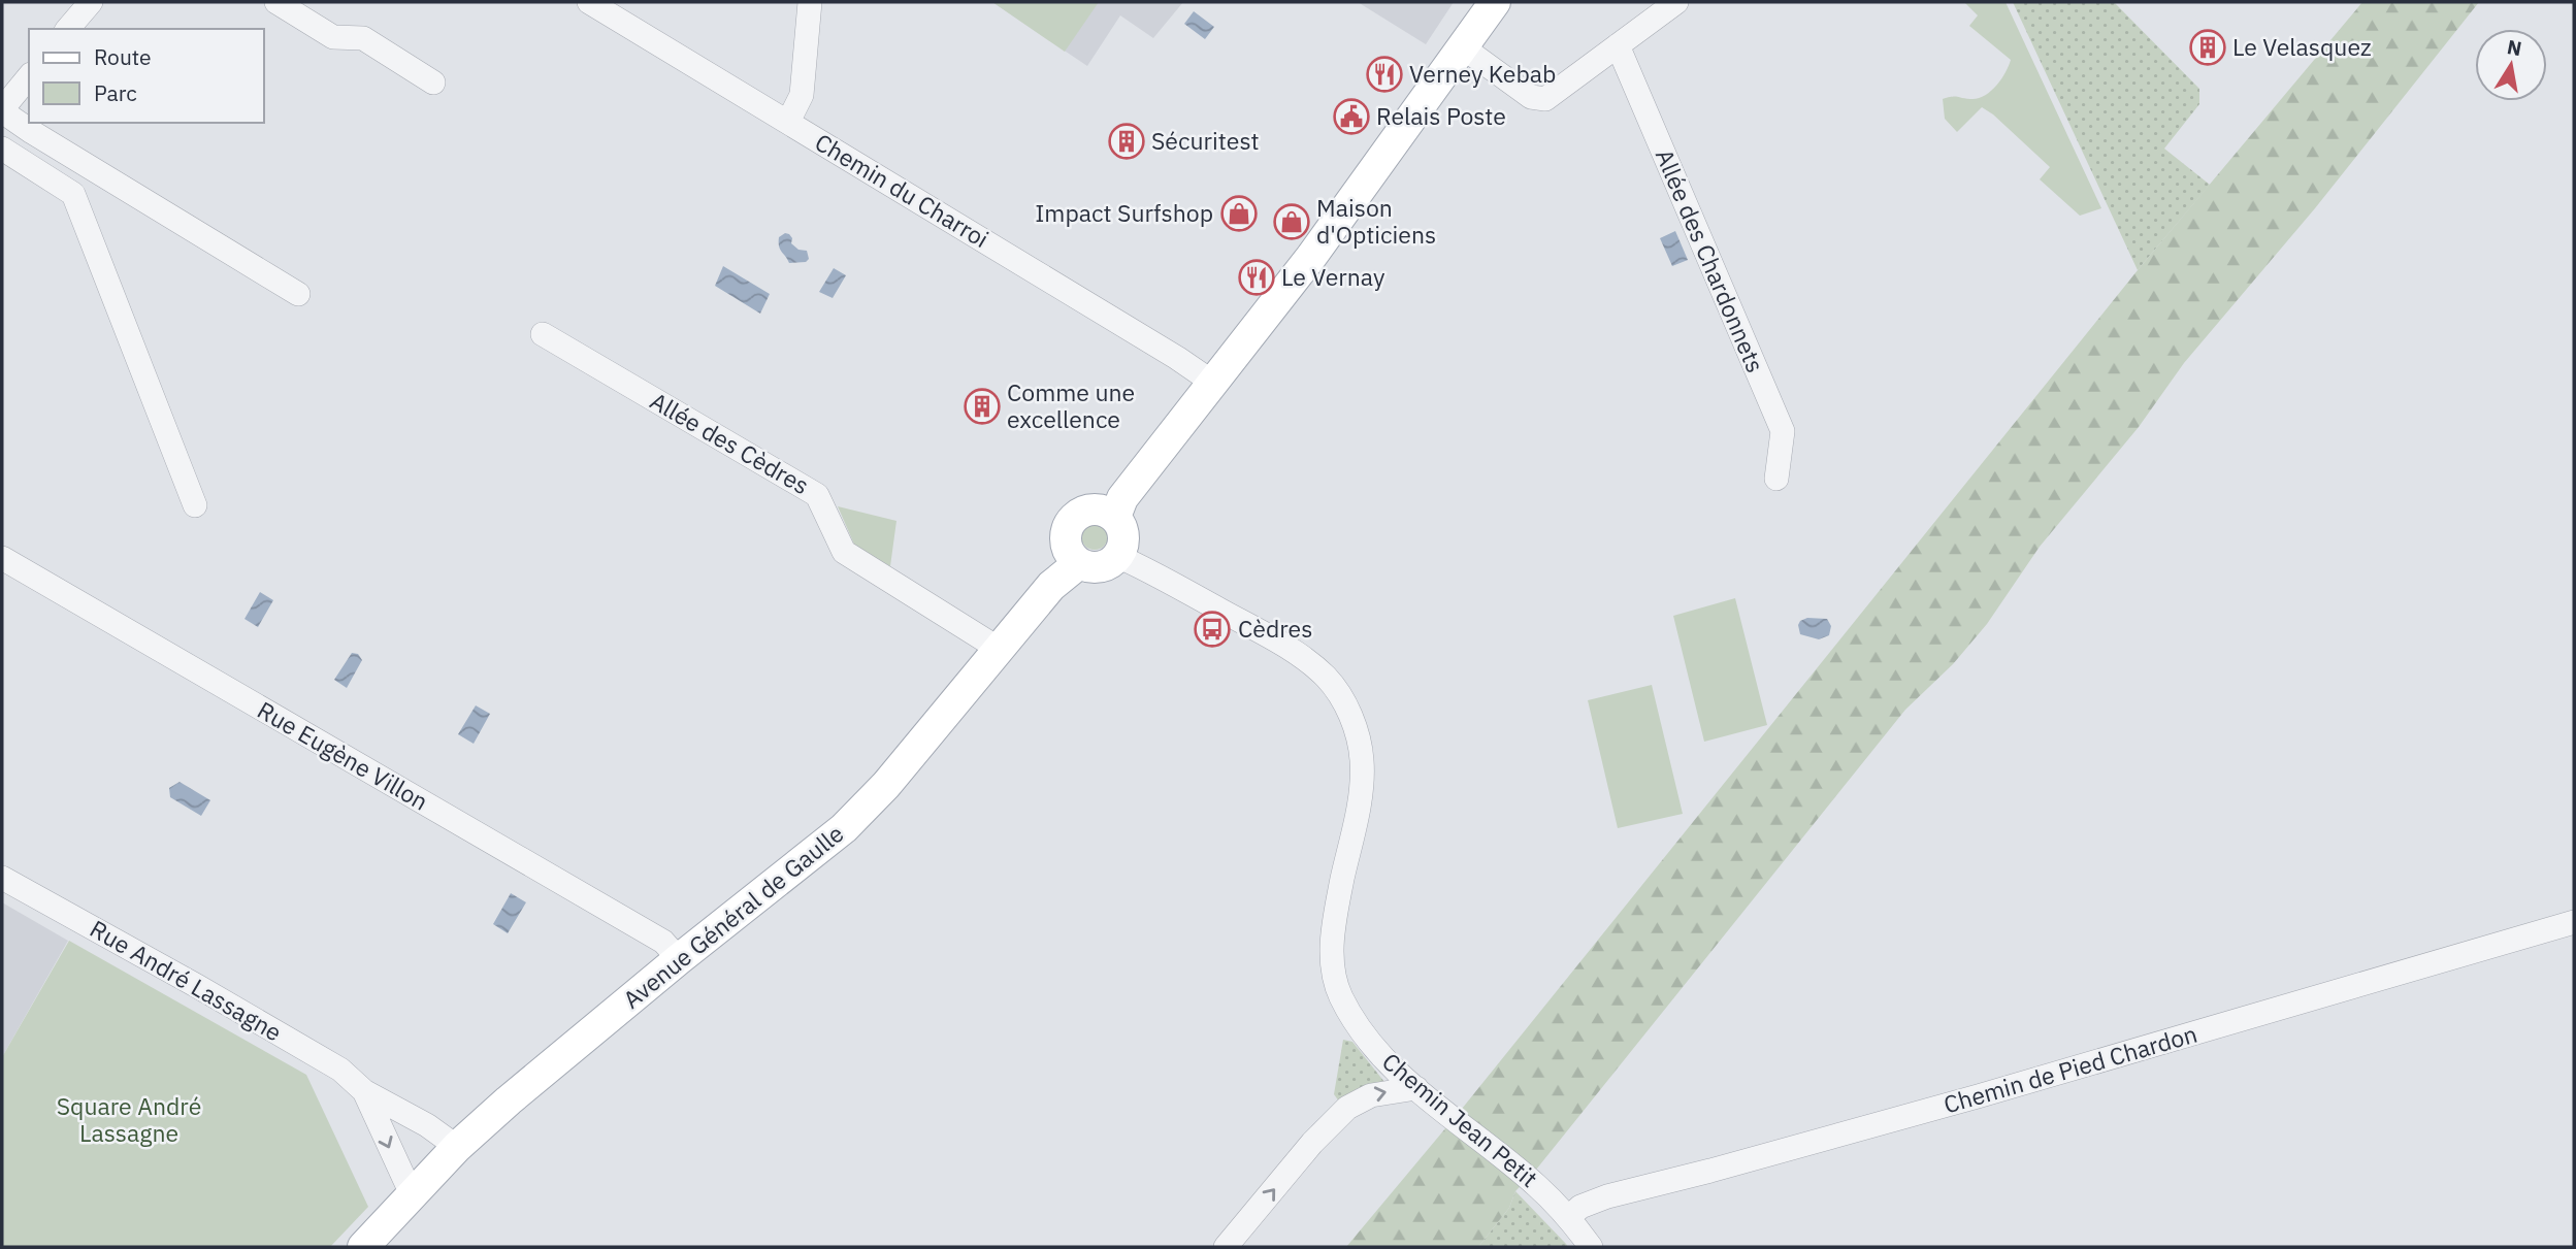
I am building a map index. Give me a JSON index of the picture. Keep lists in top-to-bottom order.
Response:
{
  "streets": {
    "main road": ["Avenue Général de Gaulle"],
    "street": [
      "Chemin du Charroi",
      "Allée des Chardonnets",
      "Allée des Cèdres",
      "Rue Eugène Villon",
      "Rue André Lassagne",
      "Chemin de Pied Chardon",
      "Chemin Jean Petit"
    ]
  },
  "crossings": [
    ["Allée des Cèdres", "Avenue Général de Gaulle"],
    ["Rue Eugène Villon", "Avenue Général de Gaulle"],
    ["Avenue Général de Gaulle", "Rue André Lassagne"],
    ["Avenue Général de Gaulle", "Chemin Jean Petit"],
    ["Chemin de Pied Chardon", "Chemin Jean Petit"]
  ],
  "parks": ["Square André Lassagne"],
  "places": {
    "building": ["Le Velasquez", "Sécuritest", "Comme une excellence"],
    "restaurant": ["Verney Kebab", "Le Vernay"],
    "public building": ["Relais Poste"],
    "shop": ["Impact Surfshop", "Maison d'Opticiens"],
    "bus stop": ["Cèdres"]
  },
  "legend": ["Route", "Parc"],
  "north": "top"
}
